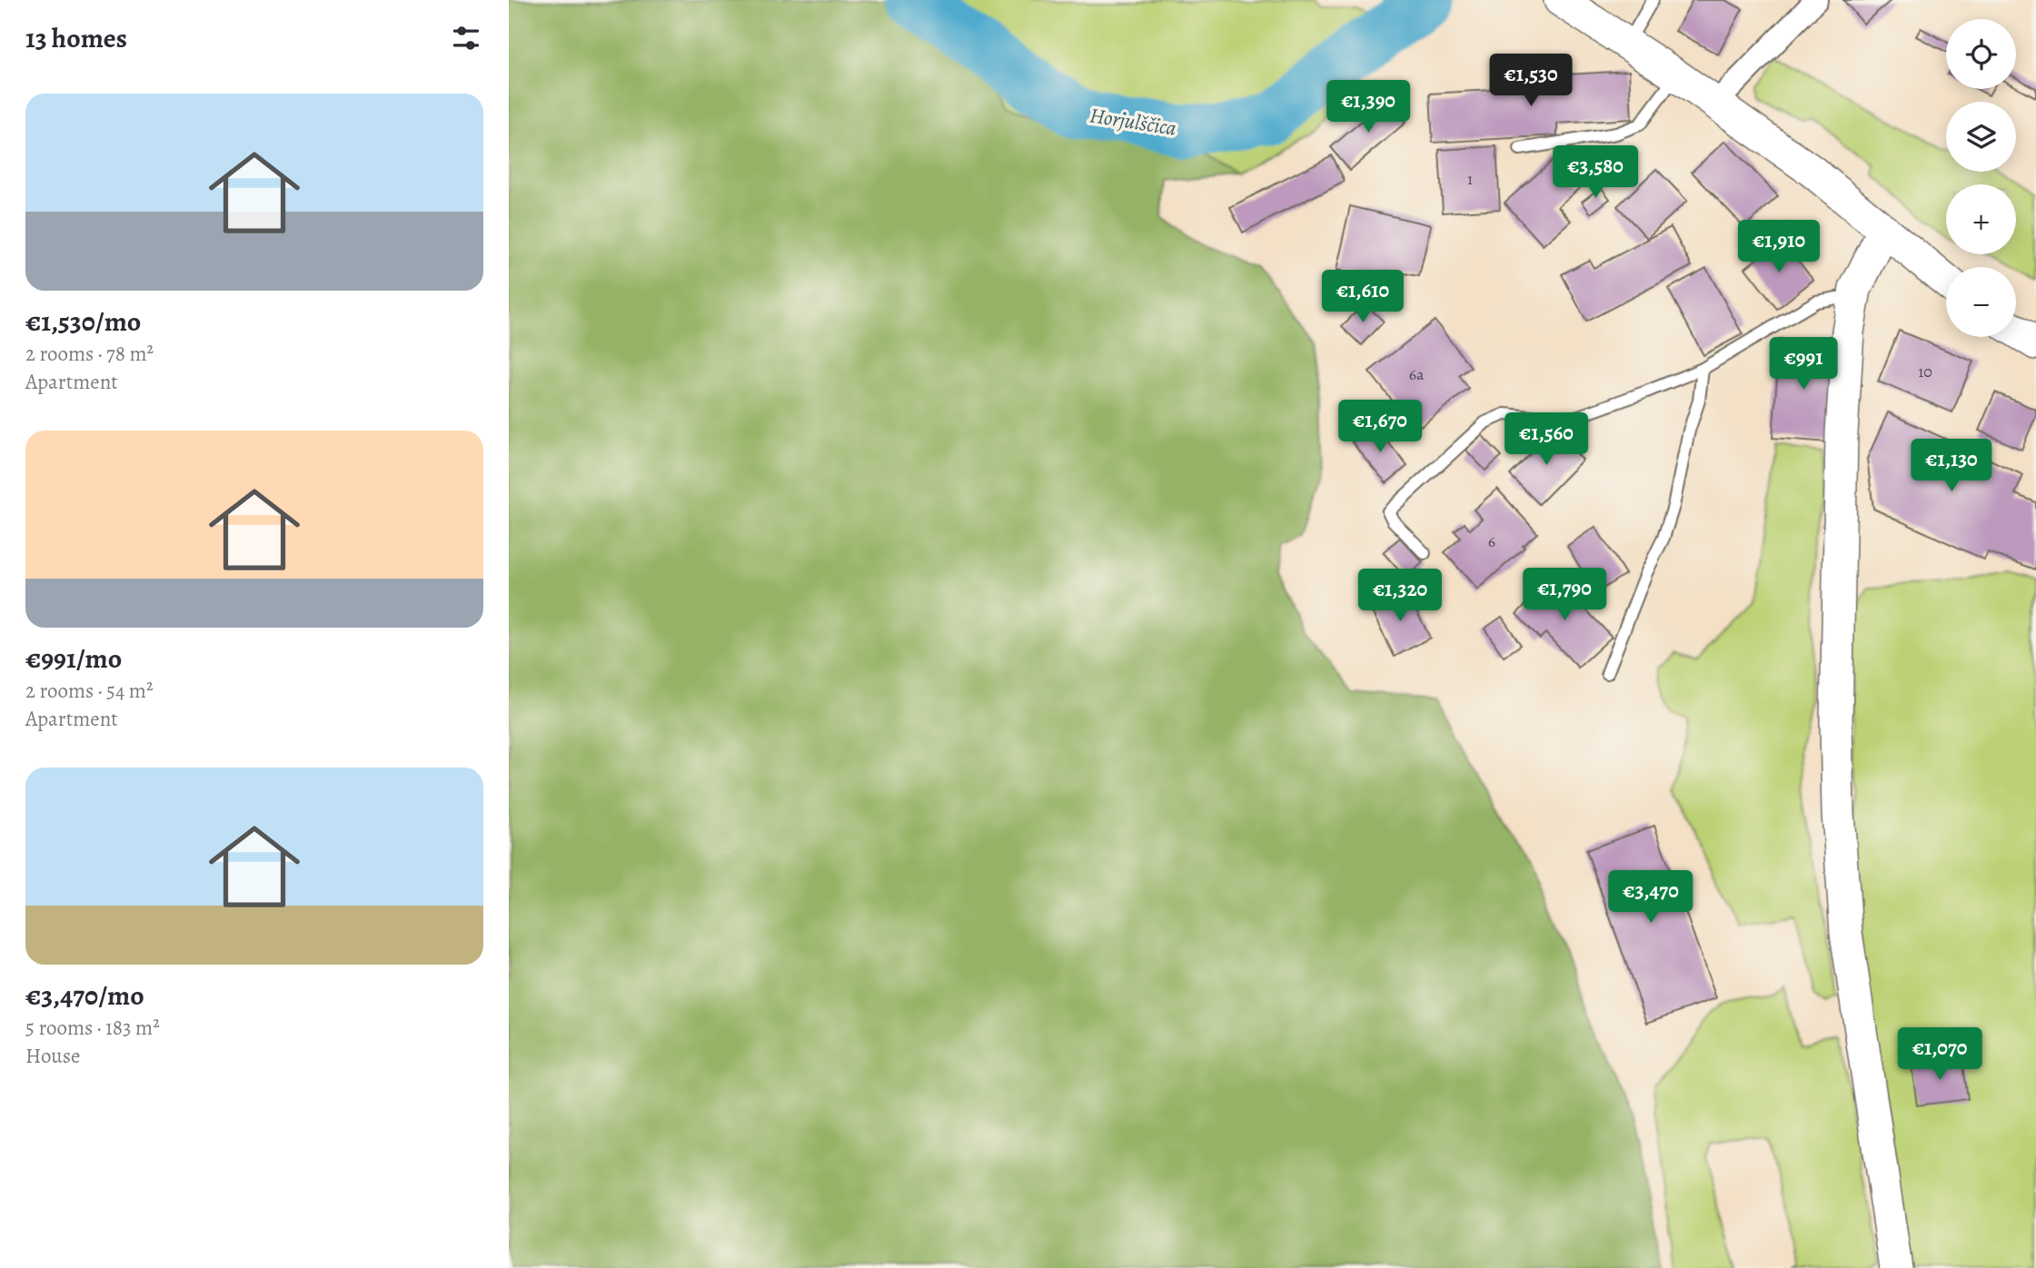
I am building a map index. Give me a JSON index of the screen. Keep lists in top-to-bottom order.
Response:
{
  "water": ["Horjulščica"],
  "house_numbers": [
    "1",
    "10",
    "6a",
    "6"
  ],
  "page": {
    "heading": "13 homes",
    "map_buttons": ["+", "−"],
    "price": [
      "€1,530",
      "€1,390",
      "€3,580",
      "€1,910",
      "€1,610",
      "€991",
      "€1,670",
      "€1,560",
      "€1,130",
      "€1,790",
      "€1,320",
      "€3,470",
      "€1,070"
    ],
    "list": [
      {
        "name": "€1,530/mo",
        "note": "2 rooms · 78 m² · Apartment"
      },
      {
        "name": "€991/mo",
        "note": "2 rooms · 54 m² · Apartment"
      },
      {
        "name": "€3,470/mo",
        "note": "5 rooms · 183 m² · House"
      }
    ]
  }
}
